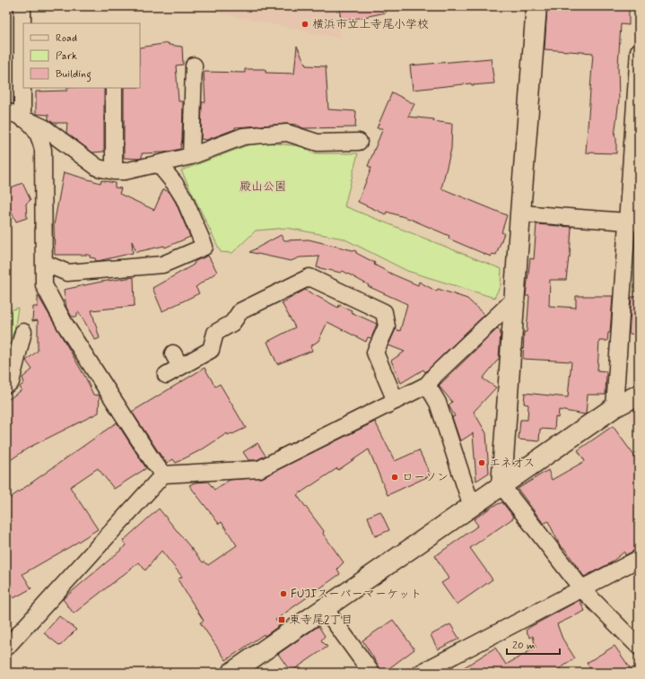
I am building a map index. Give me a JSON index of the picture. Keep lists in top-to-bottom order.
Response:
{
  "parks": ["殿山公園"],
  "places": {
    "other": [
      "横浜市立上寺尾小学校",
      "エネオス",
      "ローソン",
      "FUJIスーパーマーケット"
    ],
    "transit": ["東寺尾2丁目"]
  },
  "legend": ["Road", "Park", "Building"],
  "scale_bar": "20 m"
}
